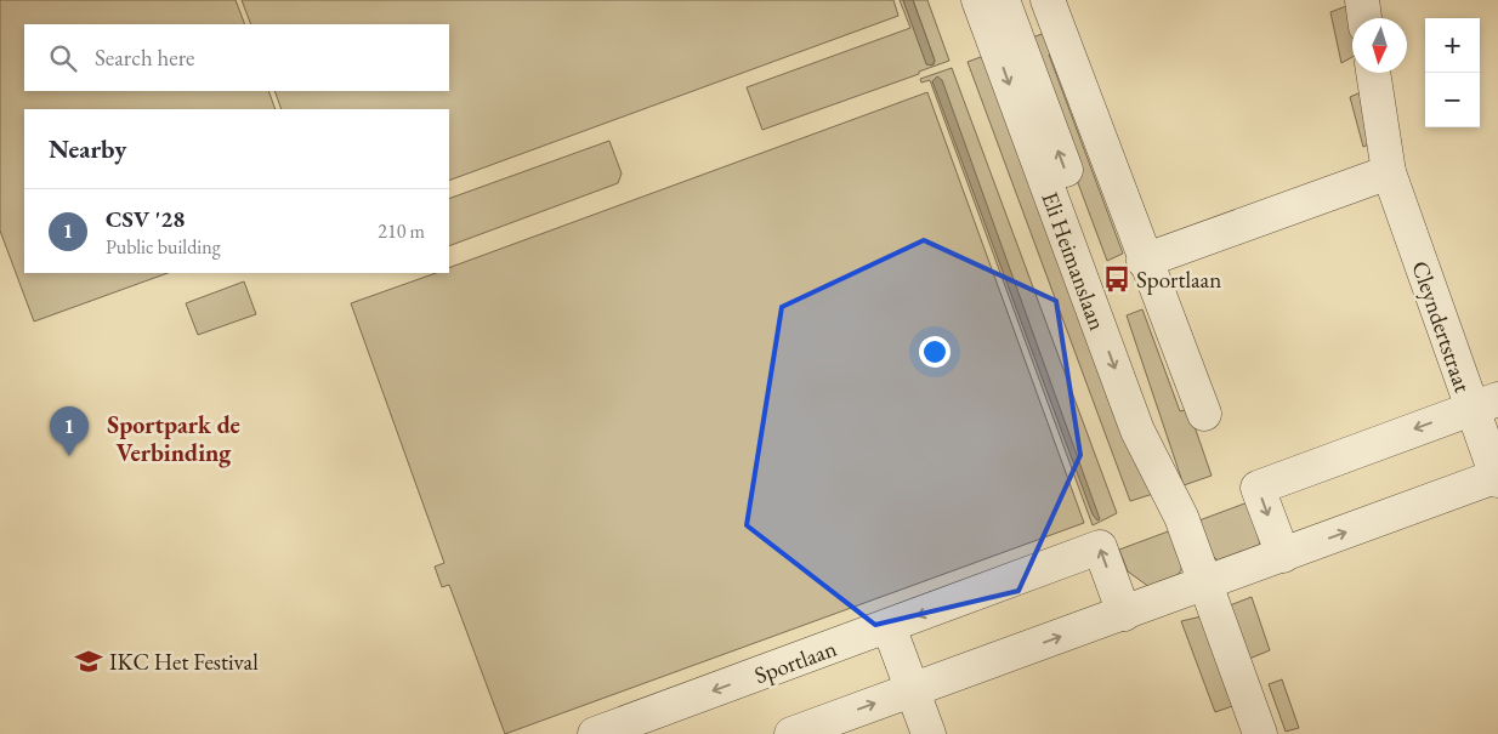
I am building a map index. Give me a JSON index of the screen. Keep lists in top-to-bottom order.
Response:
{
  "streets": {
    "street": ["Eli Heimanslaan", "Cleyndertstraat", "Sportlaan"]
  },
  "districts": ["Sportpark de Verbinding"],
  "places": {
    "bus stop": ["Sportlaan"],
    "school or university": ["IKC Het Festival"]
  },
  "north": "bottom",
  "page": {
    "map_buttons": ["+", "−"],
    "search": "Search here",
    "heading": "Nearby",
    "list": [
      {
        "mark": "1",
        "name": "CSV '28",
        "note": "Public building",
        "value": "210 m"
      }
    ],
    "pins": "1"
  }
}
